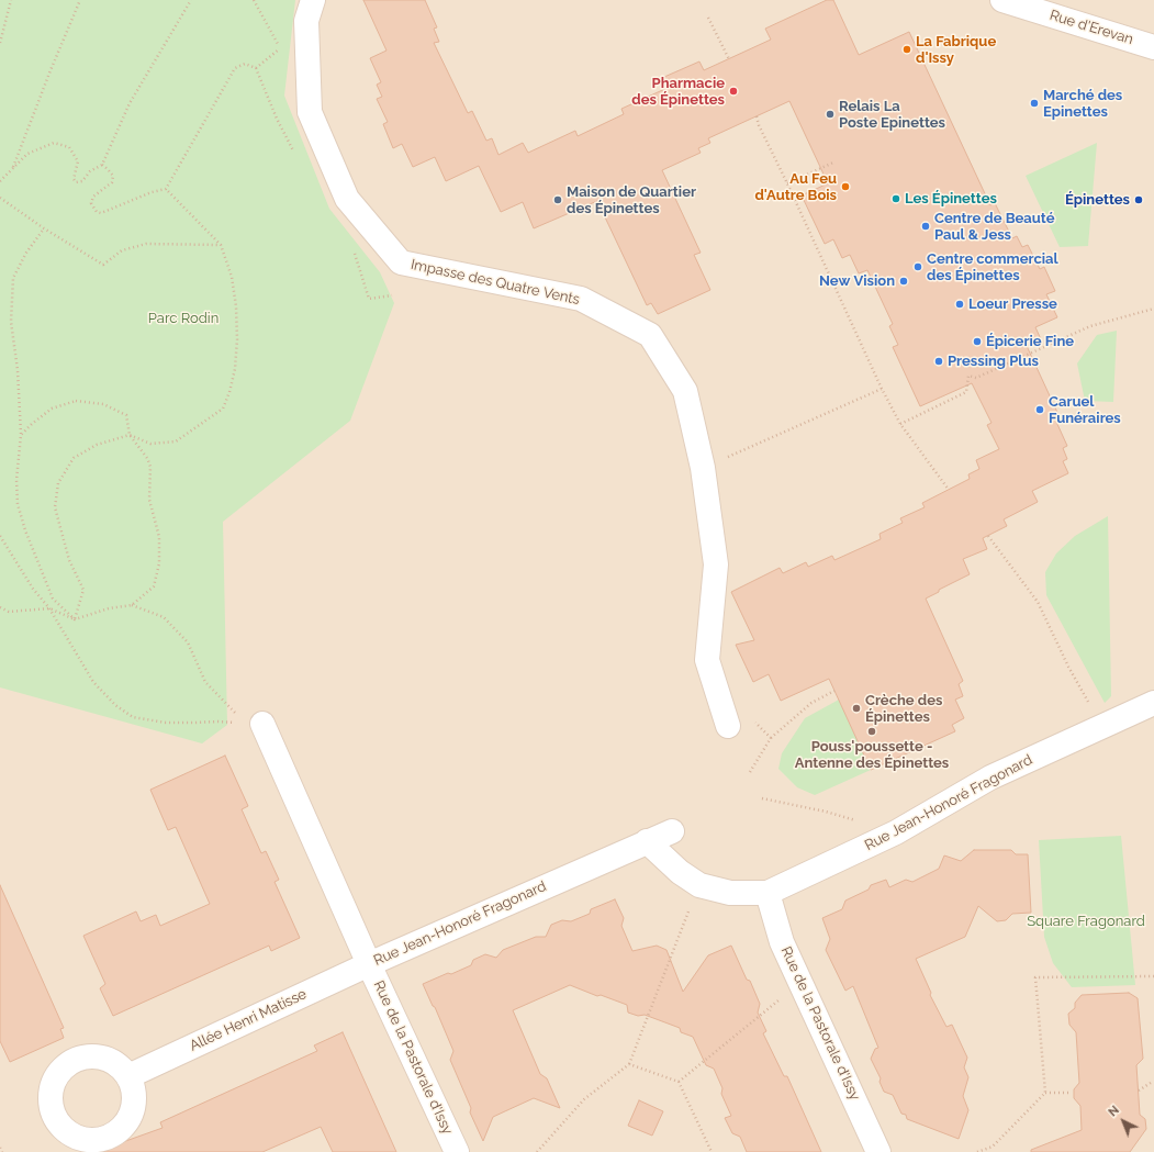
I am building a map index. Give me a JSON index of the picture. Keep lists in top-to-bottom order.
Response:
{
  "streets": {
    "street": [
      "Rue d'Erevan",
      "Impasse des Quatre Vents",
      "Rue Jean-Honoré Fragonard",
      "Allée Henri Matisse",
      "Rue de la Pastorale d'Issy"
    ]
  },
  "crossings": [
    ["Rue Jean-Honoré Fragonard", "Allée Henri Matisse"],
    ["Rue Jean-Honoré Fragonard", "Rue de la Pastorale d'Issy"],
    ["Allée Henri Matisse", "Rue de la Pastorale d'Issy"]
  ],
  "parks": ["Parc Rodin", "Square Fragonard"],
  "places": [
    "La Fabrique d'Issy",
    "Pharmacie des Épinettes",
    "Marché des Epinettes",
    "Relais La Poste Epinettes",
    "Au Feu d'Autre Bois",
    "Les Épinettes",
    "Maison de Quartier des Épinettes",
    "Épinettes",
    "Centre de Beauté Paul & Jess",
    "Centre commercial des Épinettes",
    "New Vision",
    "Loeur Presse",
    "Épicerie Fine",
    "Pressing Plus",
    "Caruel Funéraires",
    "Crèche des Épinettes",
    "Pouss'poussette - Antenne des Épinettes"
  ],
  "north": "top left"
}
